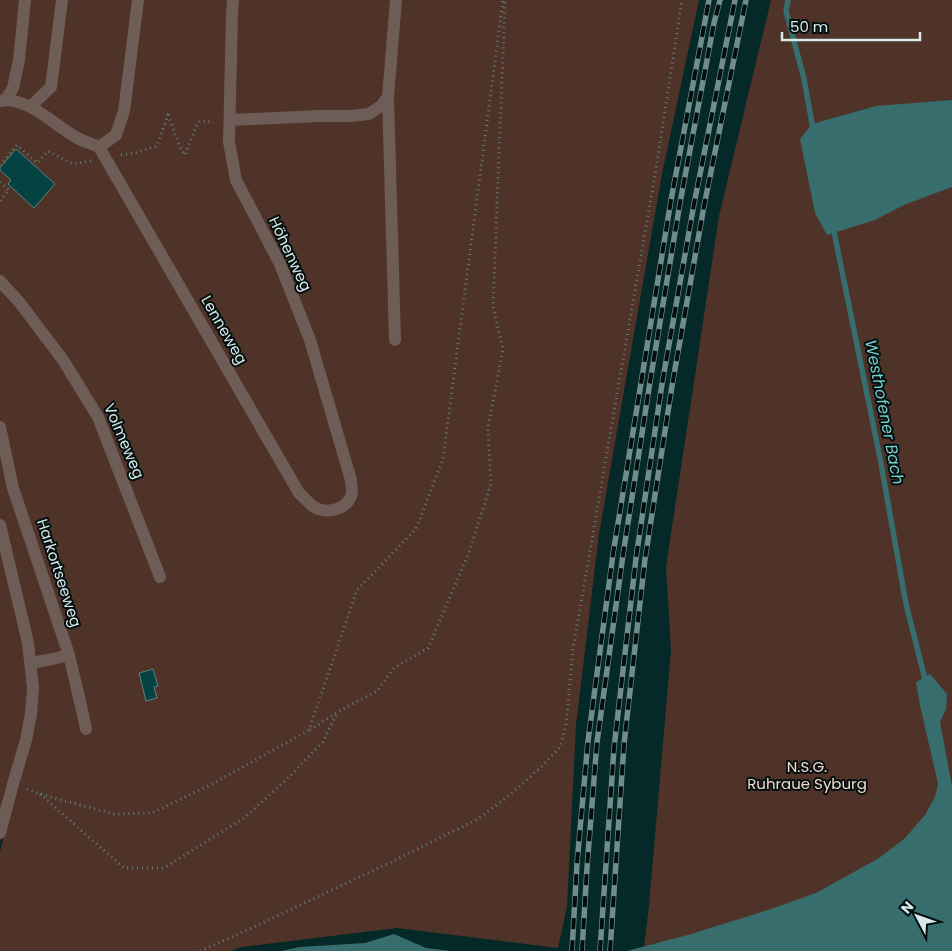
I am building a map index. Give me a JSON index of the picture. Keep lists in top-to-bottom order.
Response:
{
  "streets": {
    "lane": [
      "Höhenweg",
      "Lenneweg",
      "Volmeweg",
      "Harkortseeweg"
    ]
  },
  "crossings": [
    ["Höhenweg", "Lenneweg"]
  ],
  "water": ["Westhofener Bach"],
  "parks": ["N.S.G. Ruhraue Syburg"],
  "scale_bar": "50 m",
  "north": "top left"
}
